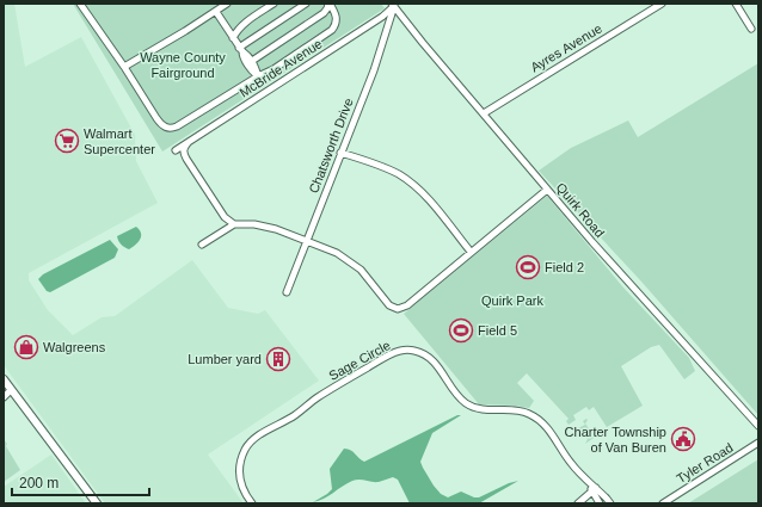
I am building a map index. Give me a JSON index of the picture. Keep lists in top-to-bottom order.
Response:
{
  "streets": {
    "street": [
      "Ayres Avenue",
      "McBride Avenue",
      "Chatsworth Drive",
      "Quirk Road",
      "Sage Circle",
      "Tyler Road"
    ]
  },
  "crossings": [
    ["Ayres Avenue", "Quirk Road"],
    ["McBride Avenue", "Chatsworth Drive"],
    ["McBride Avenue", "Quirk Road"],
    ["Chatsworth Drive", "Quirk Road"]
  ],
  "parks": ["Wayne County Fairground", "Quirk Park"],
  "places": {
    "supermarket": ["Walmart Supercenter"],
    "sports": ["Field 2", "Field 5"],
    "shop": ["Walgreens"],
    "building": ["Lumber yard"],
    "public building": ["Charter Township of Van Buren"]
  },
  "scale_bar": "200 m"
}
